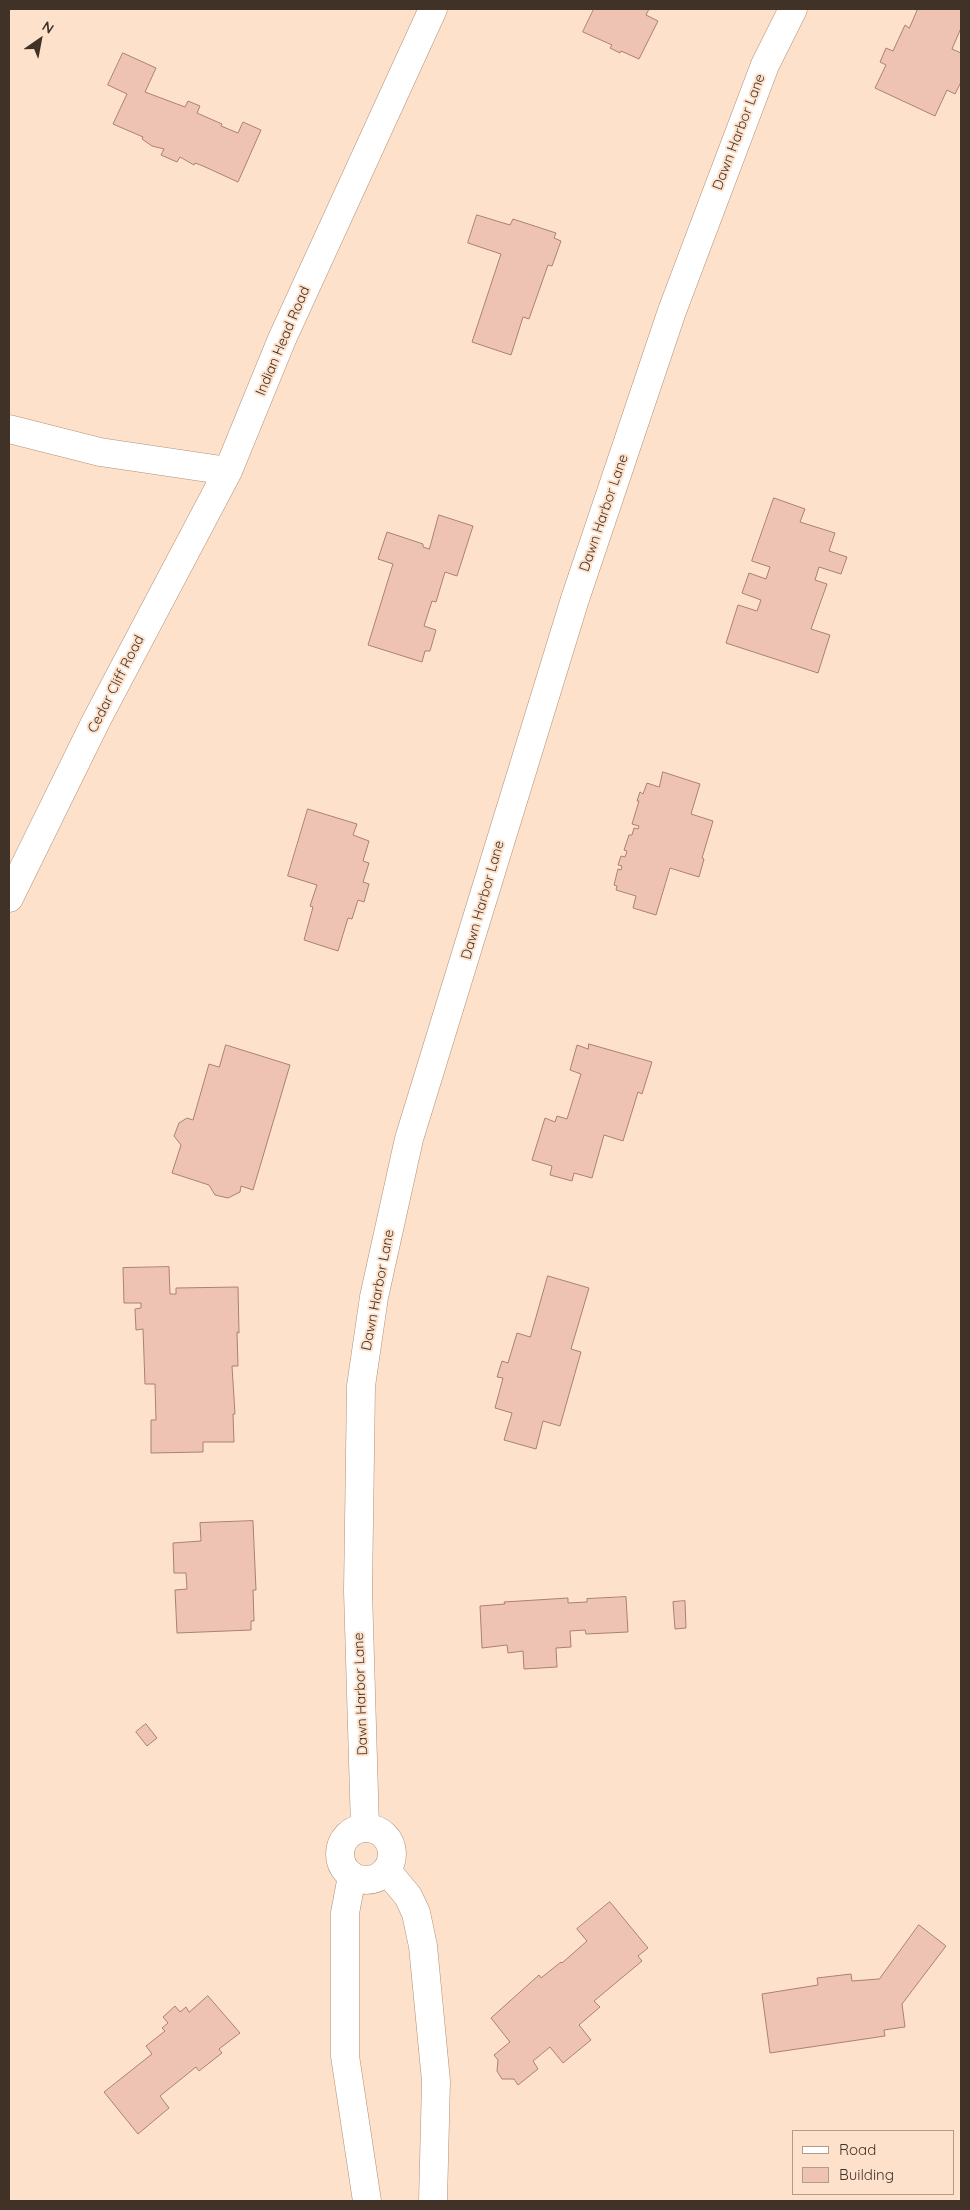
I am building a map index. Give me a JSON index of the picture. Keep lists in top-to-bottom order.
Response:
{
  "streets": {
    "street": ["Dawn Harbor Lane", "Indian Head Road", "Cedar Cliff Road"]
  },
  "crossings": [
    ["Indian Head Road", "Cedar Cliff Road"]
  ],
  "legend": ["Road", "Building"],
  "north": "top right"
}
